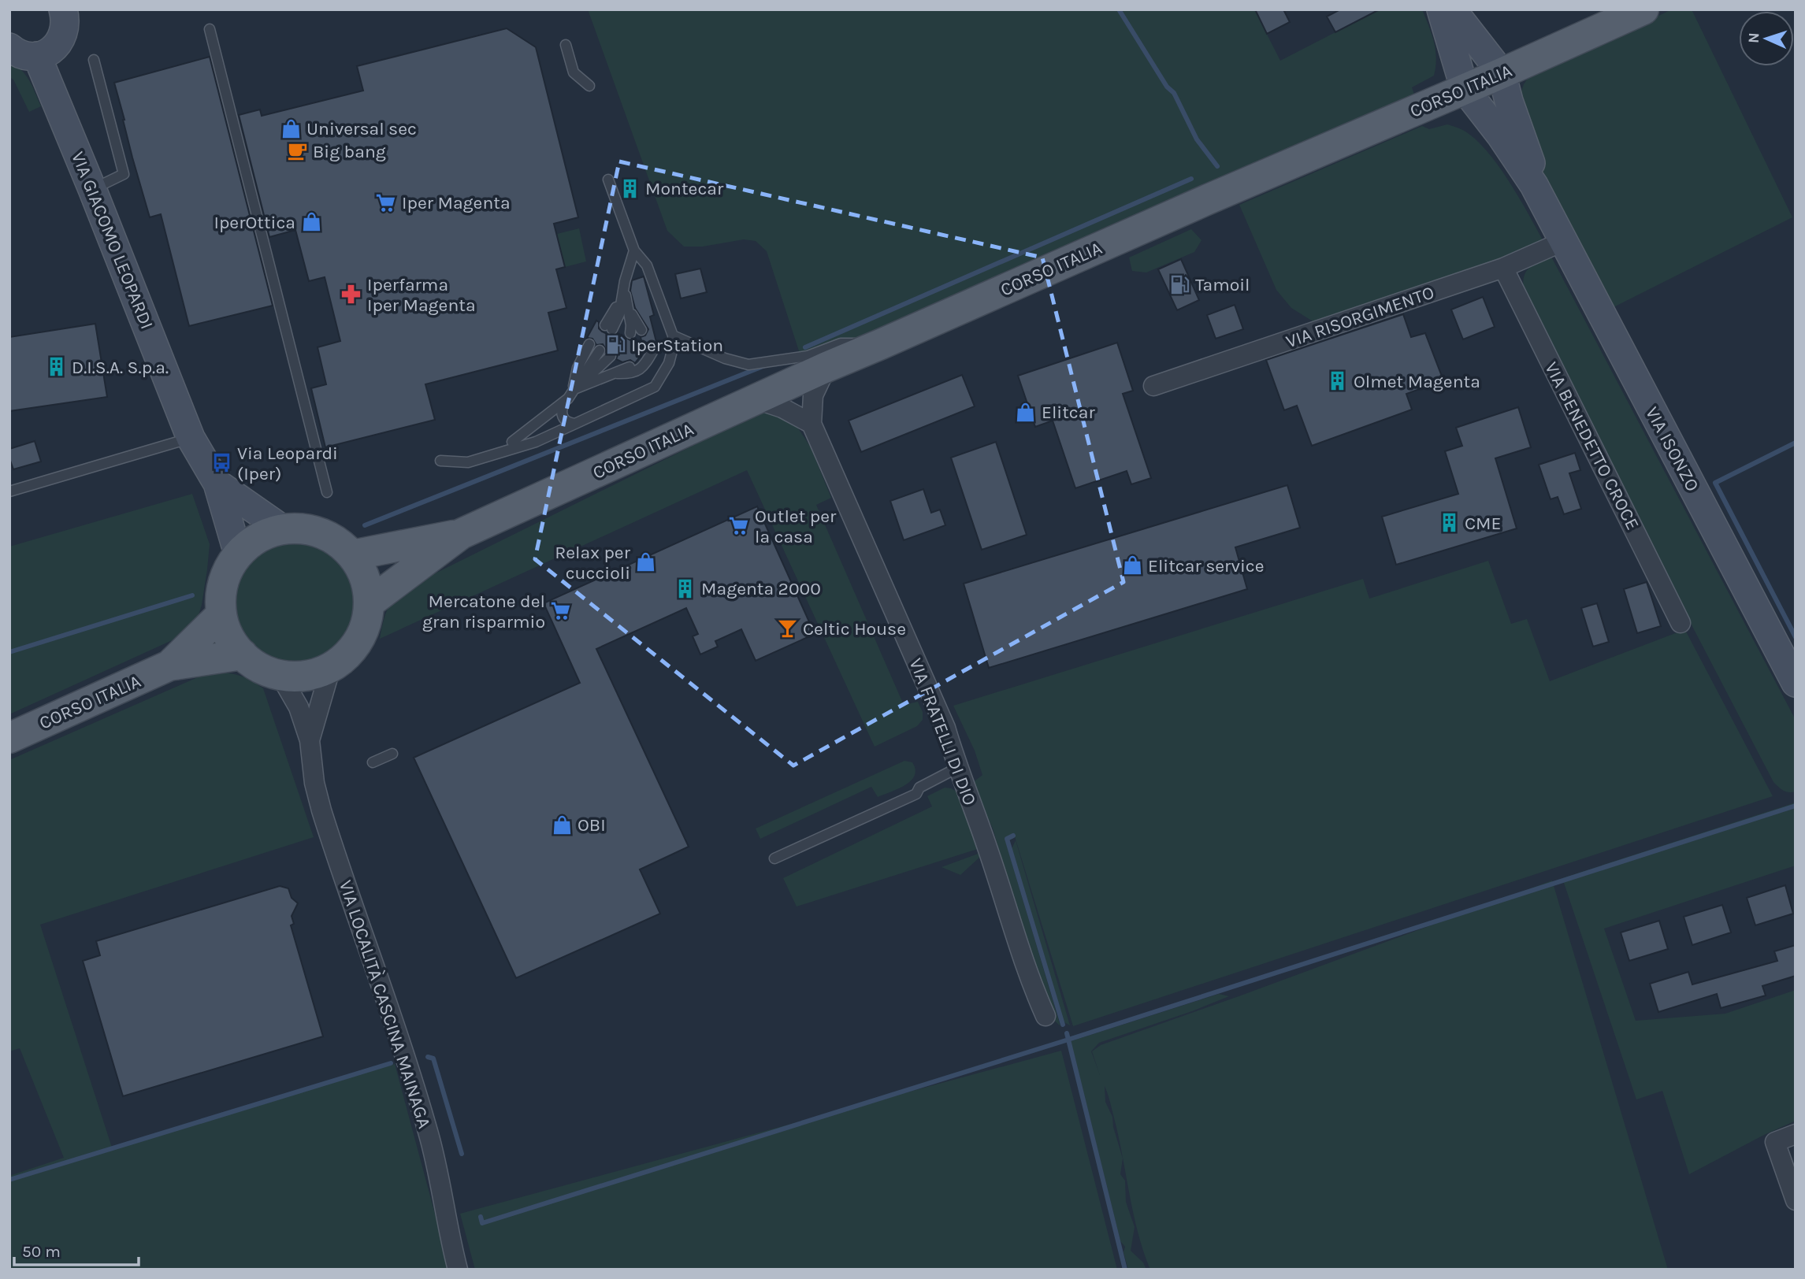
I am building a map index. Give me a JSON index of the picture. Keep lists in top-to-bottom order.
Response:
{
  "streets": {
    "main road": ["CORSO ITALIA"],
    "street": [
      "VIA GIACOMO LEOPARDI",
      "VIA RISORGIMENTO",
      "VIA BENEDETTO CROCE",
      "VIA ISONZO",
      "VIA FRATELLI DI DIO",
      "VIA LOCALITÀ CASCINA MAINAGA"
    ]
  },
  "crossings": [
    ["CORSO ITALIA", "VIA GIACOMO LEOPARDI"],
    ["CORSO ITALIA", "VIA ISONZO"],
    ["CORSO ITALIA", "VIA FRATELLI DI DIO"],
    ["CORSO ITALIA", "VIA LOCALITÀ CASCINA MAINAGA"],
    ["VIA GIACOMO LEOPARDI", "VIA LOCALITÀ CASCINA MAINAGA"],
    ["VIA RISORGIMENTO", "VIA BENEDETTO CROCE"],
    ["VIA RISORGIMENTO", "VIA ISONZO"]
  ],
  "places": {
    "shop": [
      "Universal sec",
      "IperOttica",
      "Elitcar",
      "Relax per cuccioli",
      "Elitcar service",
      "OBI"
    ],
    "cafe": ["Big bang"],
    "building": [
      "Montecar",
      "D.I.S.A. S.p.a.",
      "Olmet Magenta",
      "CME",
      "Magenta 2000"
    ],
    "supermarket": ["Iper Magenta", "Outlet per la casa", "Mercatone del gran risparmio"],
    "fuel station": ["Tamoil", "IperStation"],
    "pharmacy": ["Iperfarma Iper Magenta"],
    "bus stop": ["Via Leopardi (Iper)"],
    "bar": ["Celtic House"]
  },
  "scale_bar": "50 m",
  "north": "left"
}
